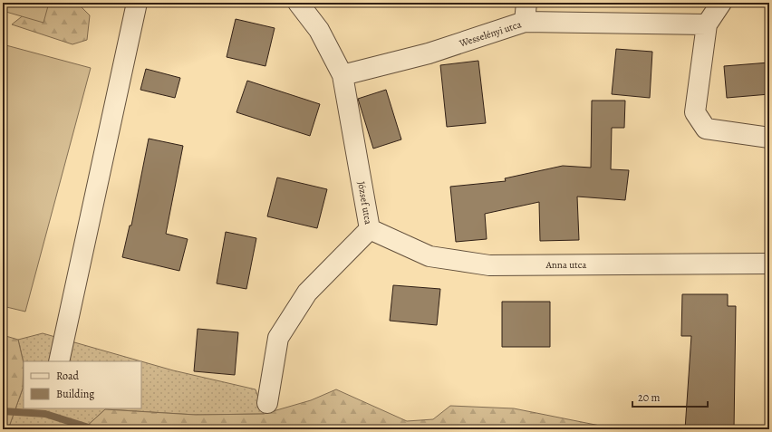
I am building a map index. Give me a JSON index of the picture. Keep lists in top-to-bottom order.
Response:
{
  "streets": {
    "street": ["Wesselényi utca", "József utca", "Anna utca"]
  },
  "crossings": [
    ["Wesselényi utca", "József utca"],
    ["József utca", "Anna utca"]
  ],
  "legend": ["Road", "Building"],
  "scale_bar": "20 m"
}
